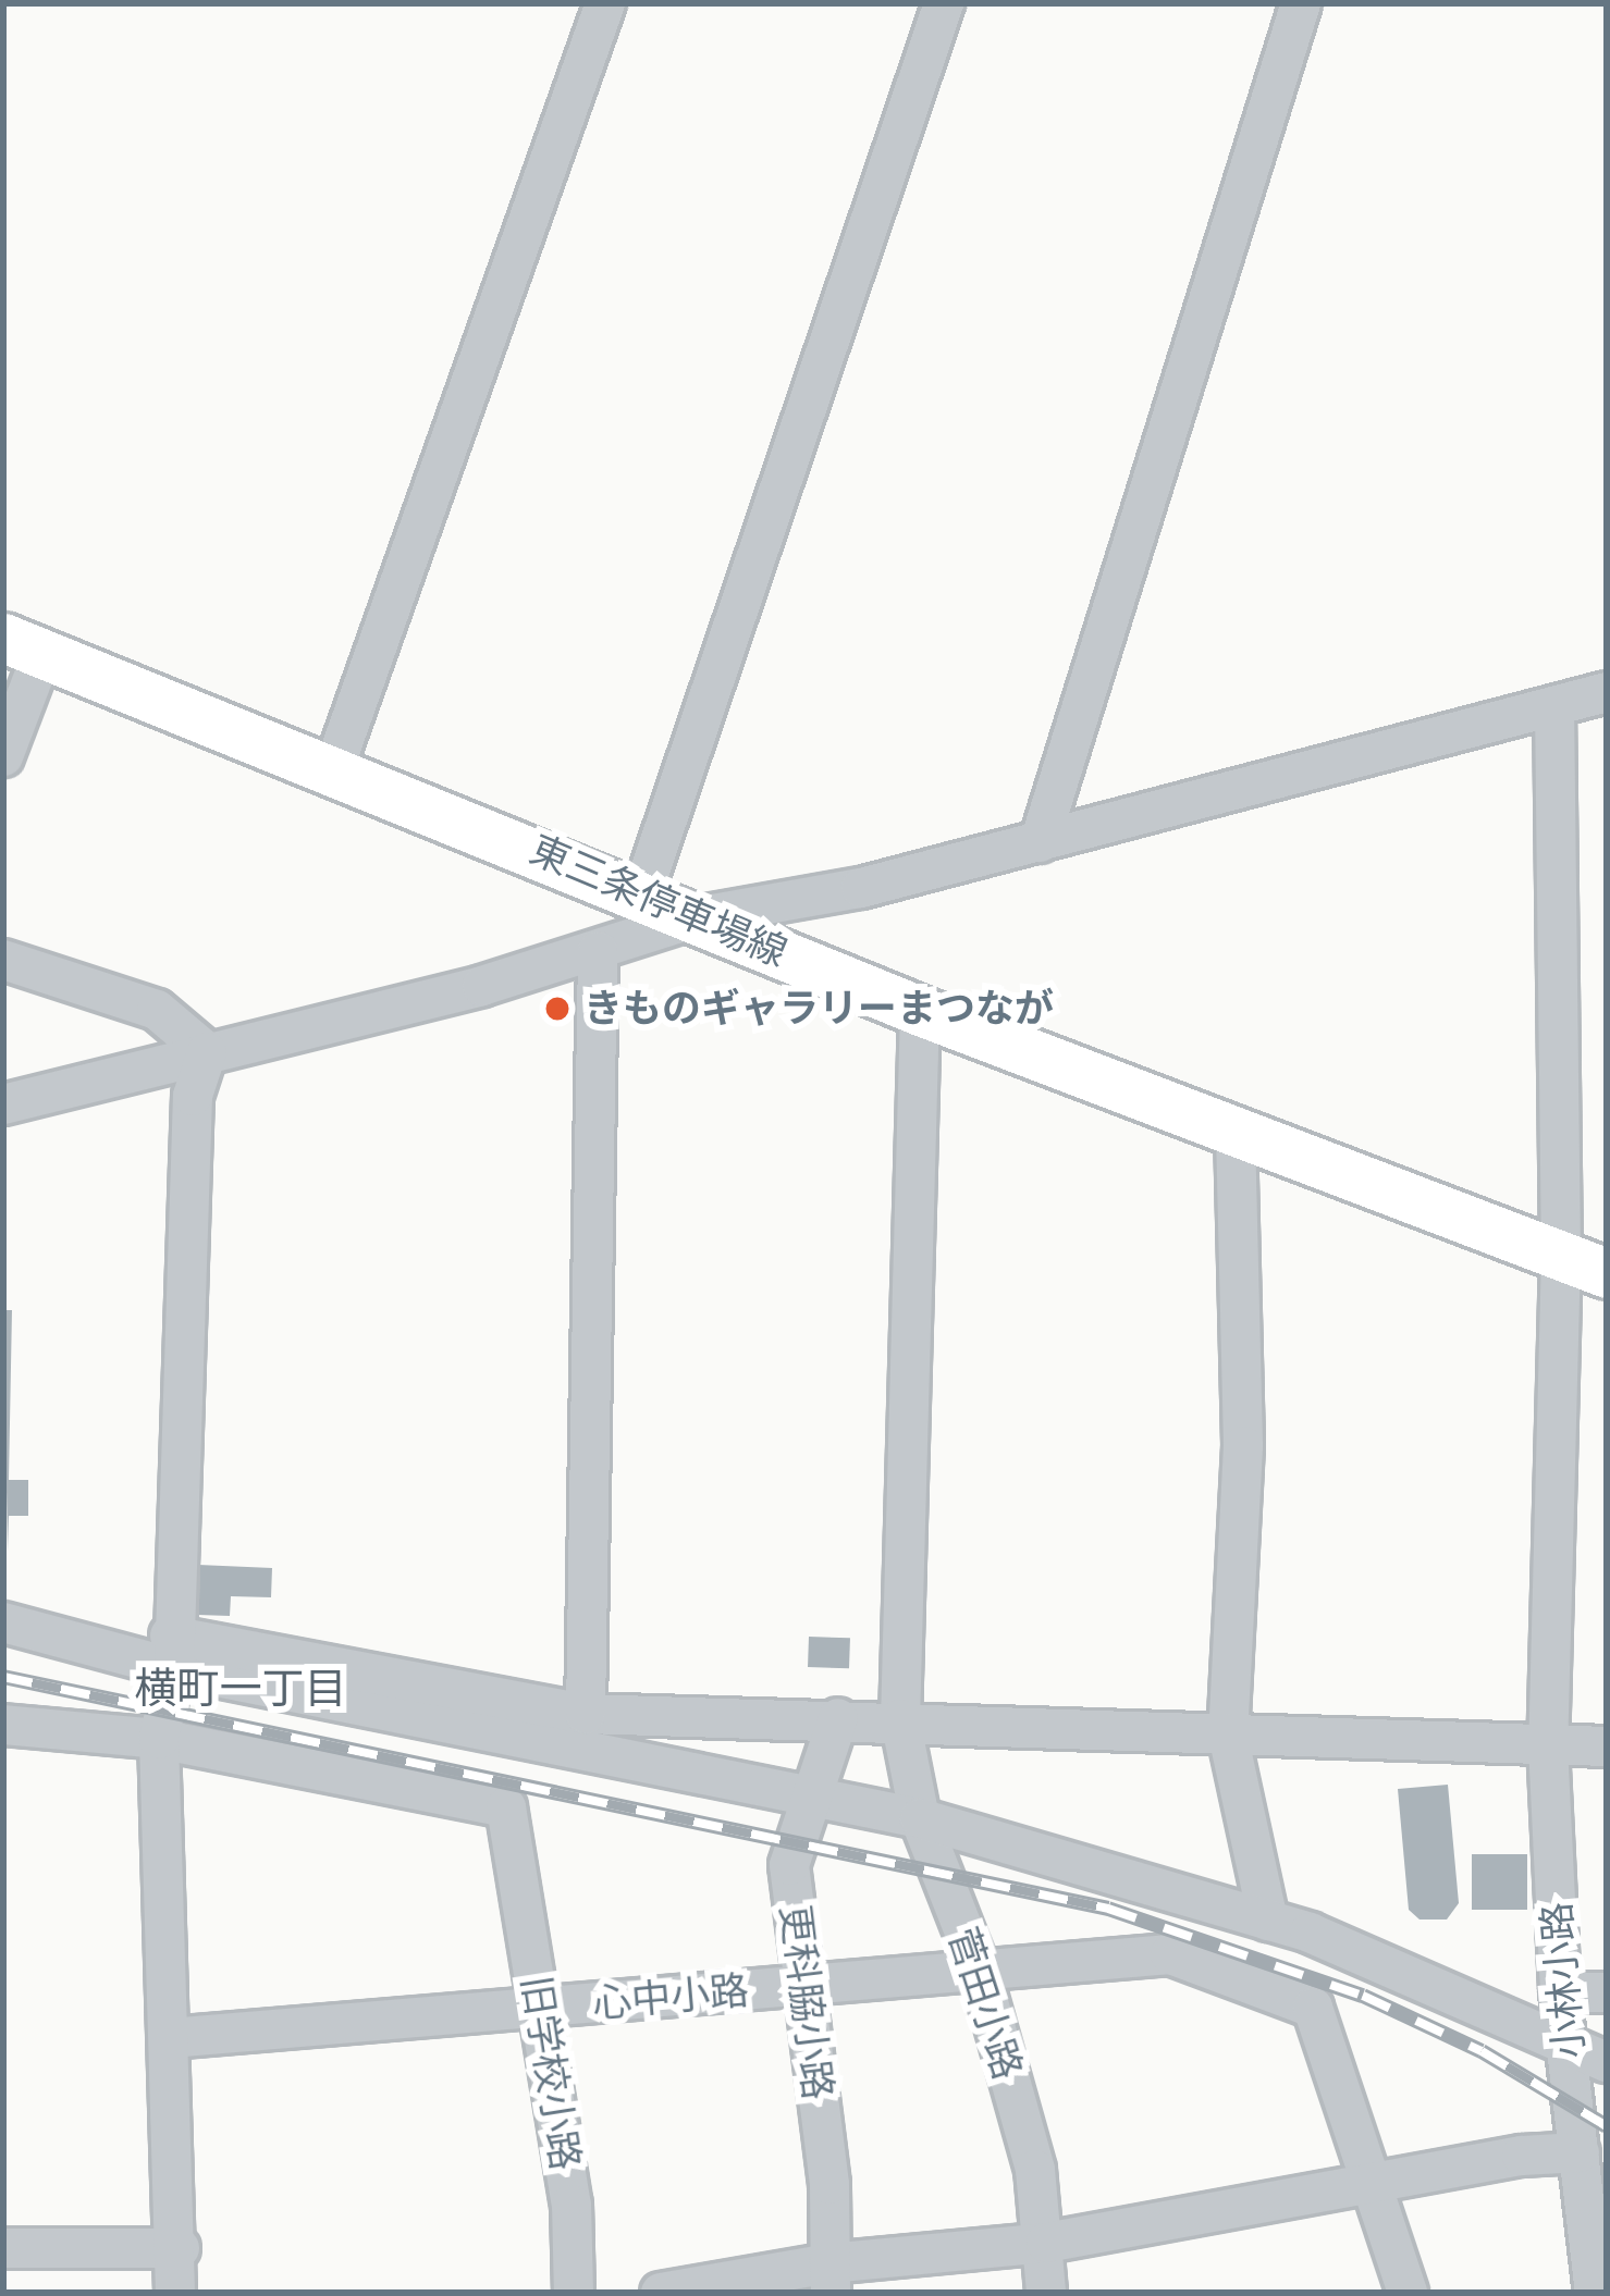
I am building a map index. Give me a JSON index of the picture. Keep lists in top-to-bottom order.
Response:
{
  "streets": {
    "main road": ["東三条停車場線"],
    "street": [
      "小林小路",
      "心中小路",
      "更科脇小路",
      "菅田小路",
      "旧学校小路"
    ]
  },
  "crossings": [
    ["東三条停車場線", "小林小路"],
    ["東三条停車場線", "菅田小路"],
    ["心中小路", "更科脇小路"],
    ["心中小路", "菅田小路"],
    ["心中小路", "旧学校小路"]
  ],
  "districts": ["横町一丁目"],
  "places": ["きものギャラリーまつなが"]
}
